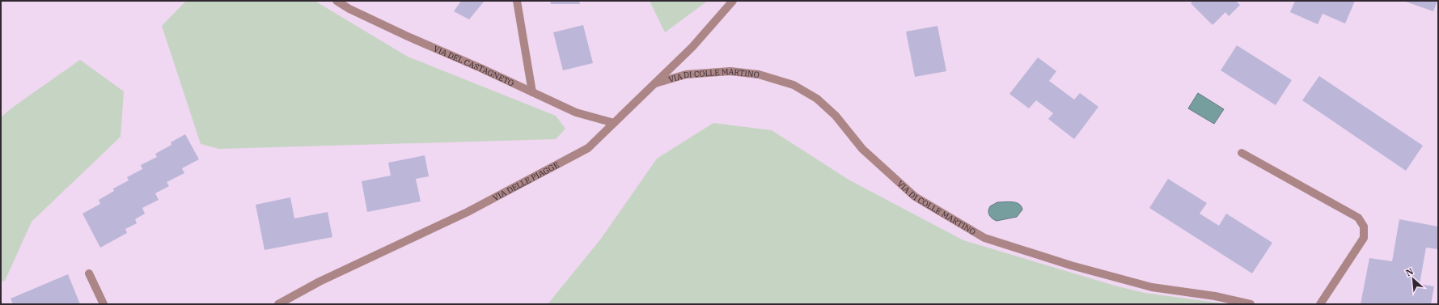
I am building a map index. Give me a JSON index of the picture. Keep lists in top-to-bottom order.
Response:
{
  "streets": {
    "street": ["VIA DEL CASTAGNETO", "VIA DI COLLE MARTINO", "VIA DELLE PIAGGE"]
  },
  "crossings": [
    ["VIA DEL CASTAGNETO", "VIA DELLE PIAGGE"],
    ["VIA DI COLLE MARTINO", "VIA DELLE PIAGGE"]
  ],
  "north": "top left"
}
